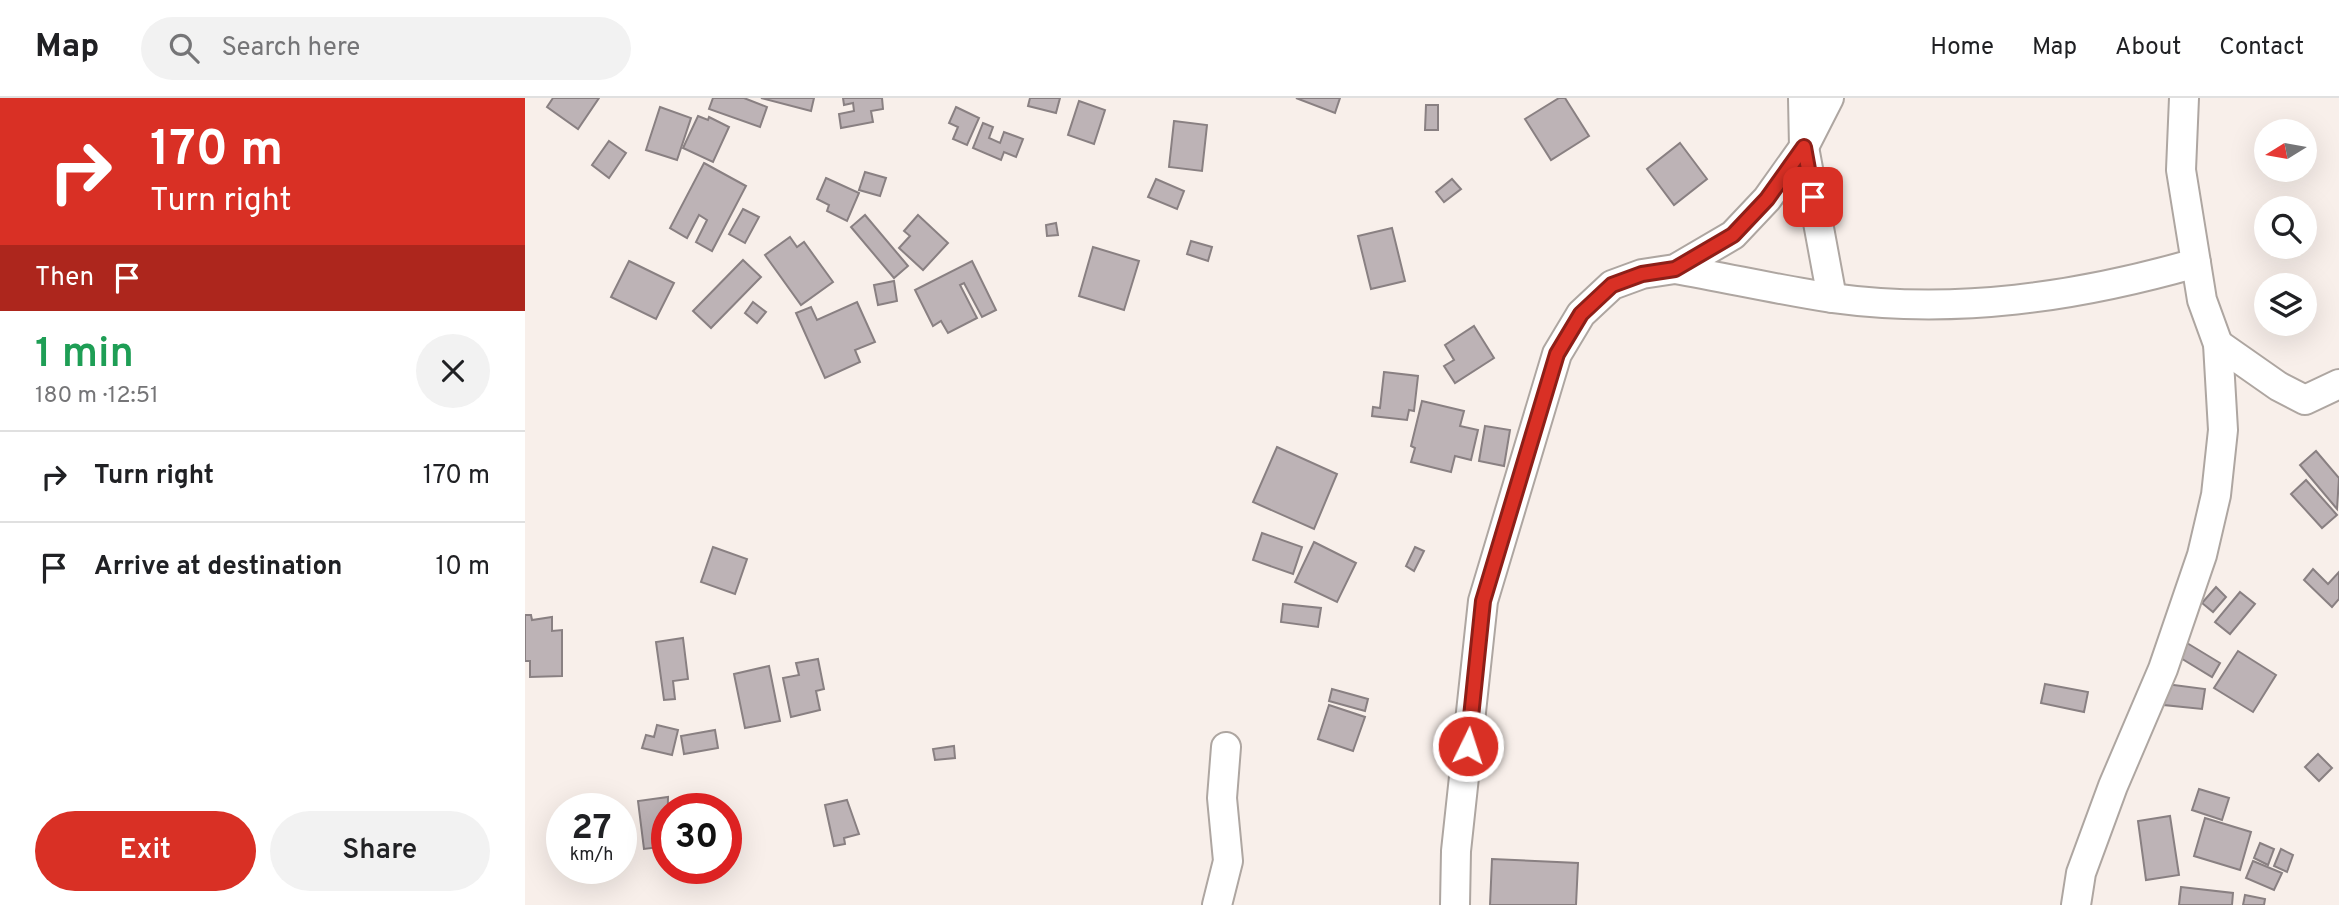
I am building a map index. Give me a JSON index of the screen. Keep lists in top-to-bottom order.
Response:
{
  "north": "left",
  "page": {
    "header": "Map",
    "search": "Search here",
    "nav": [
      "Home",
      "Map",
      "About",
      "Contact"
    ],
    "turn": ["170 m", "Turn right"],
    "then": "Then",
    "heading": ["1 min", "180 m · 12:51"],
    "list": [
      {
        "name": "Turn right",
        "value": "170 m"
      },
      {
        "name": "Arrive at destination",
        "value": "10 m"
      }
    ],
    "speed": "27 km/h",
    "limit": "30",
    "buttons": ["Exit", "Share"]
  }
}
